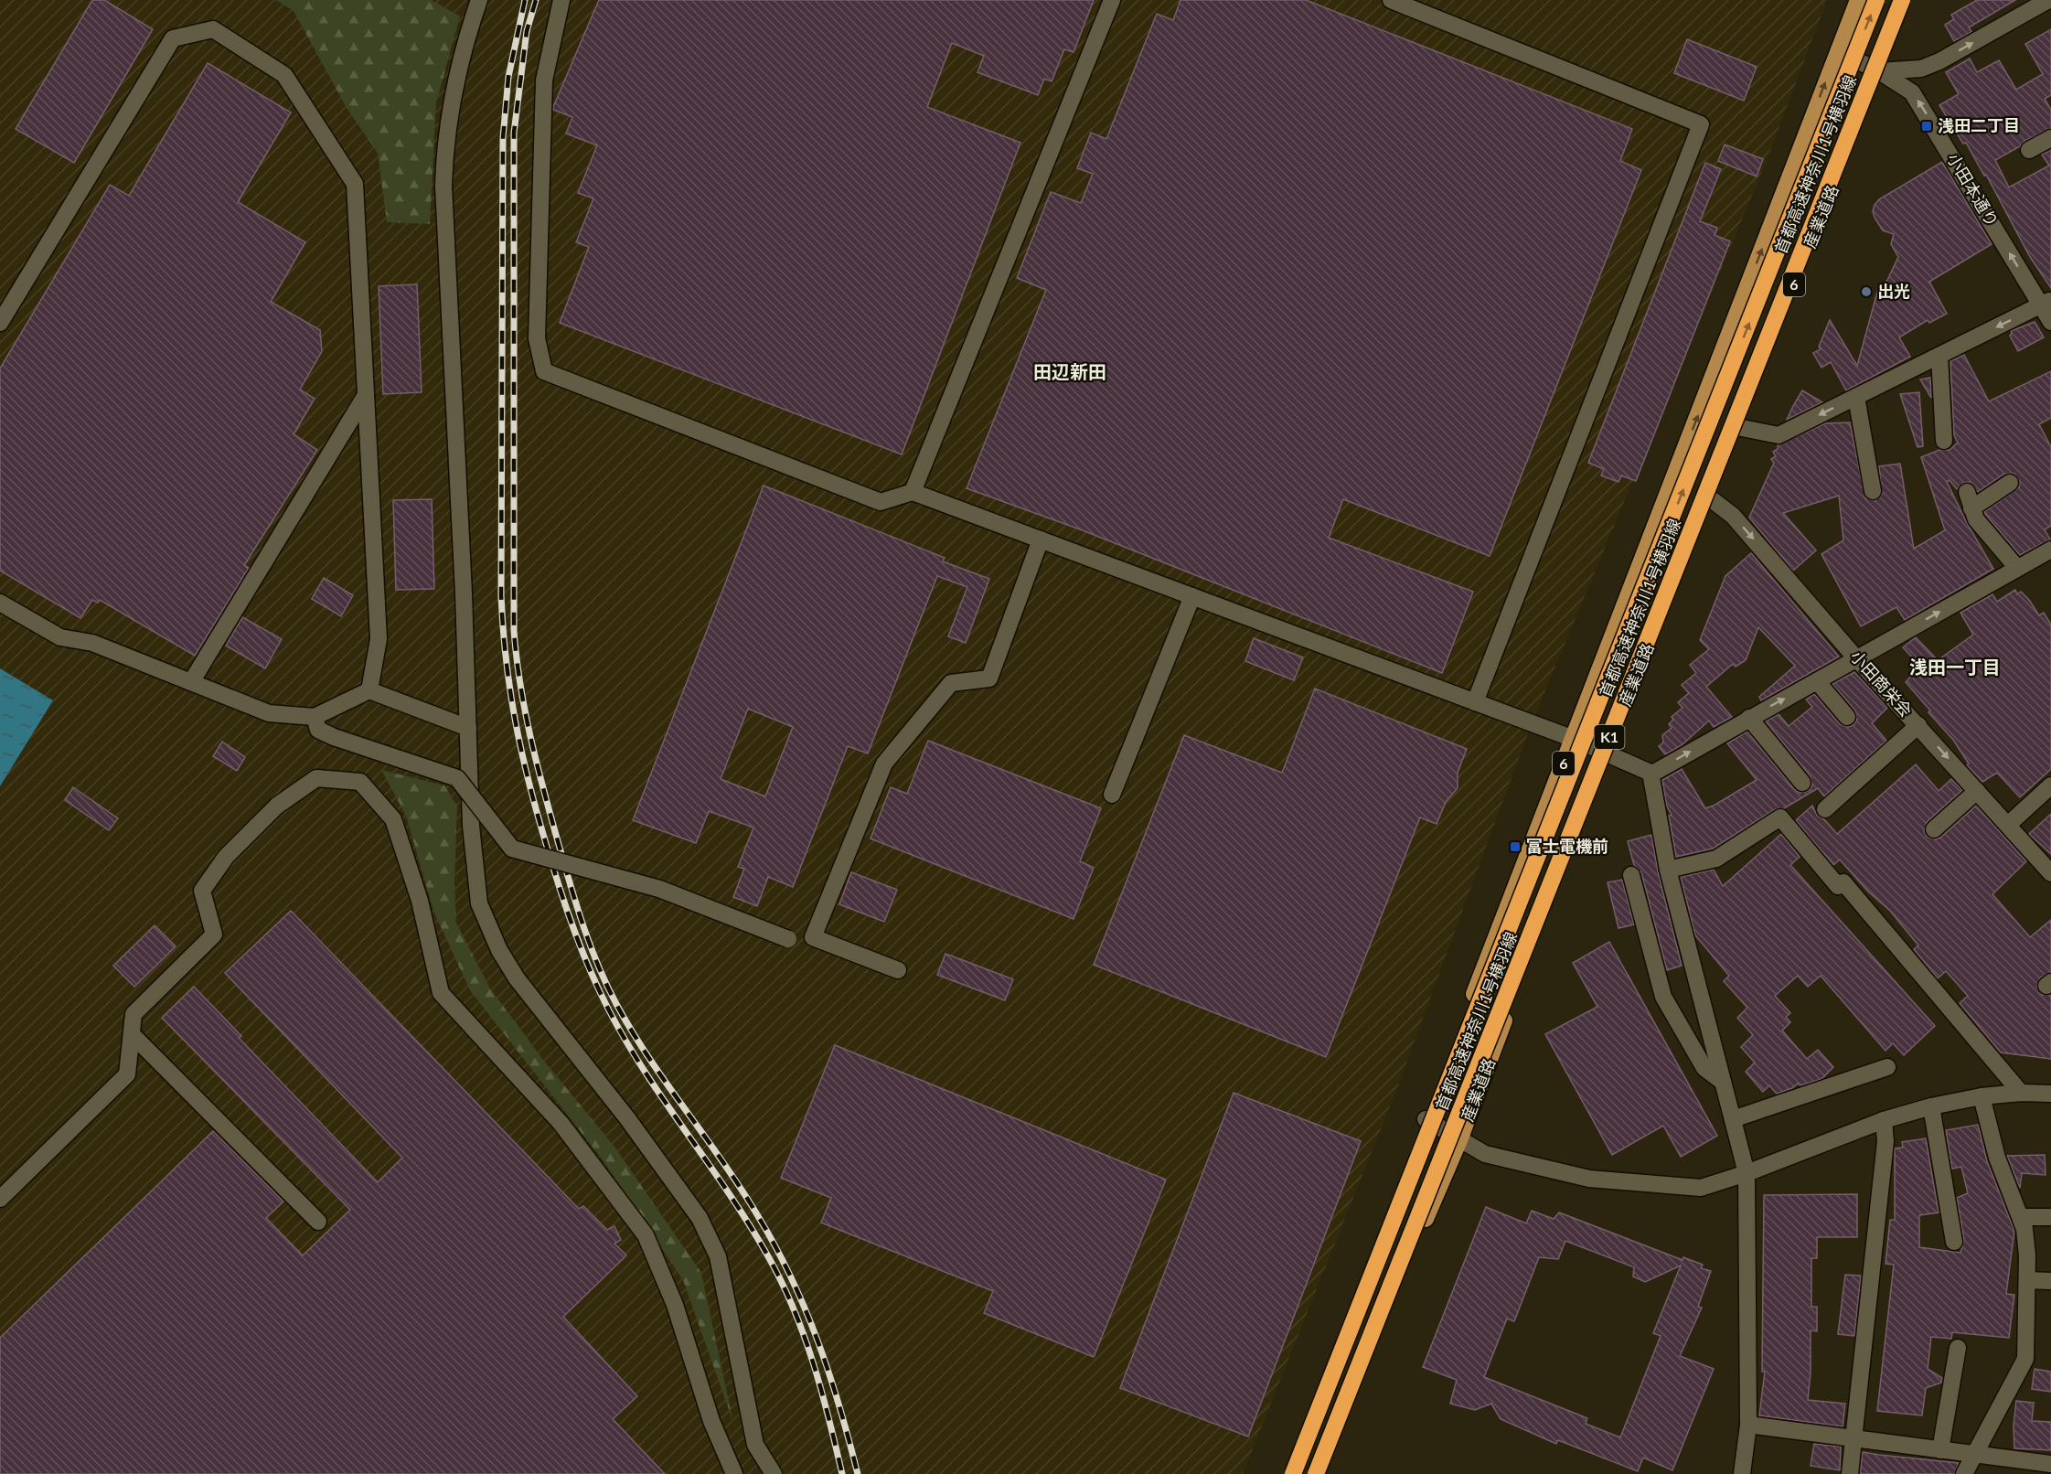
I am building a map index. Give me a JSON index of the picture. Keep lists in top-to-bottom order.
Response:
{
  "streets": {
    "highway": ["首都高速神奈川1号横羽線", "K1"],
    "main road": ["産業道路", "6"],
    "street": ["小田本通り", "小田商栄会"]
  },
  "crossings": [
    ["小田本通り", "産業道路"],
    ["小田本通り", "6"],
    ["産業道路", "小田商栄会"]
  ],
  "one_way": ["小田本通り", "小田商栄会"],
  "districts": ["田辺新田", "浅田一丁目"],
  "places": {
    "transit": ["浅田二丁目", "富士電機前"],
    "other": ["出光"]
  }
}
